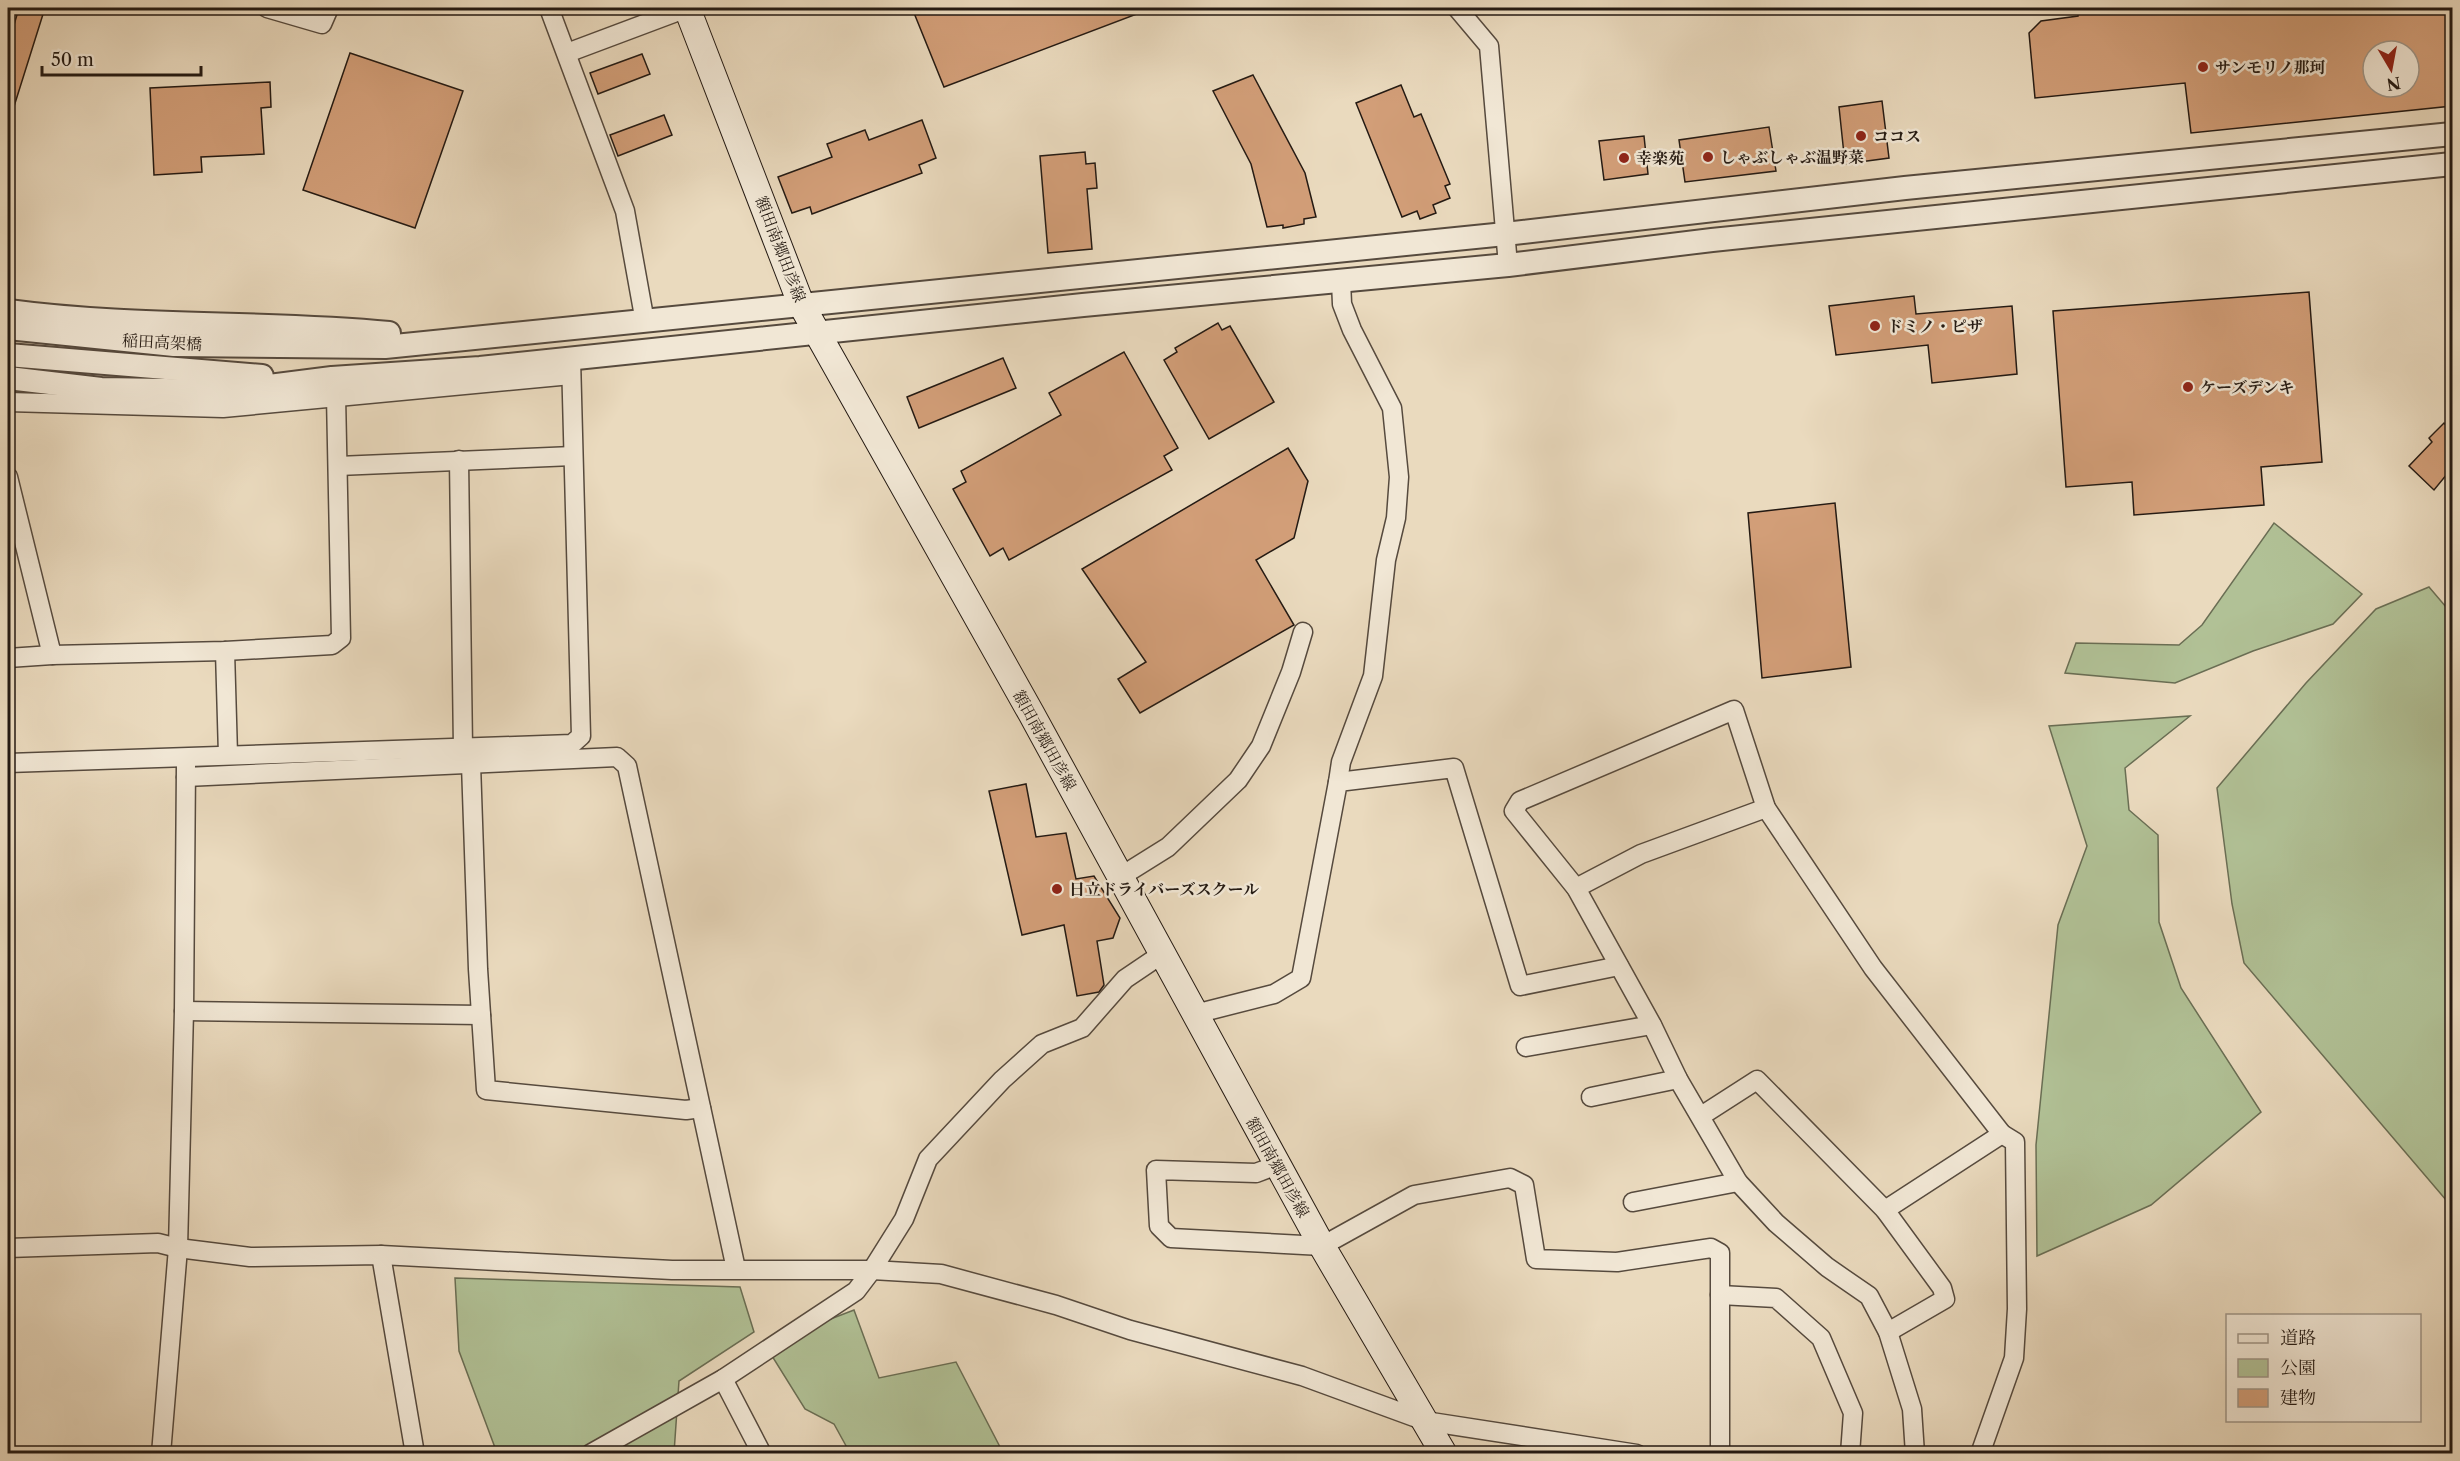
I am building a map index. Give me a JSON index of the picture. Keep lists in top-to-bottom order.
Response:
{
  "streets": {
    "main road": ["額田南郷田彦線"],
    "street": ["稲田高架橋"]
  },
  "places": [
    "サンモリノ那珂",
    "ココス",
    "しゃぶしゃぶ温野菜",
    "幸楽苑",
    "ドミノ・ピザ",
    "ケーズデンキ",
    "日立ドライバーズスクール"
  ],
  "legend": ["道路", "公園", "建物"],
  "scale_bar": "50 m",
  "north": "bottom"
}
